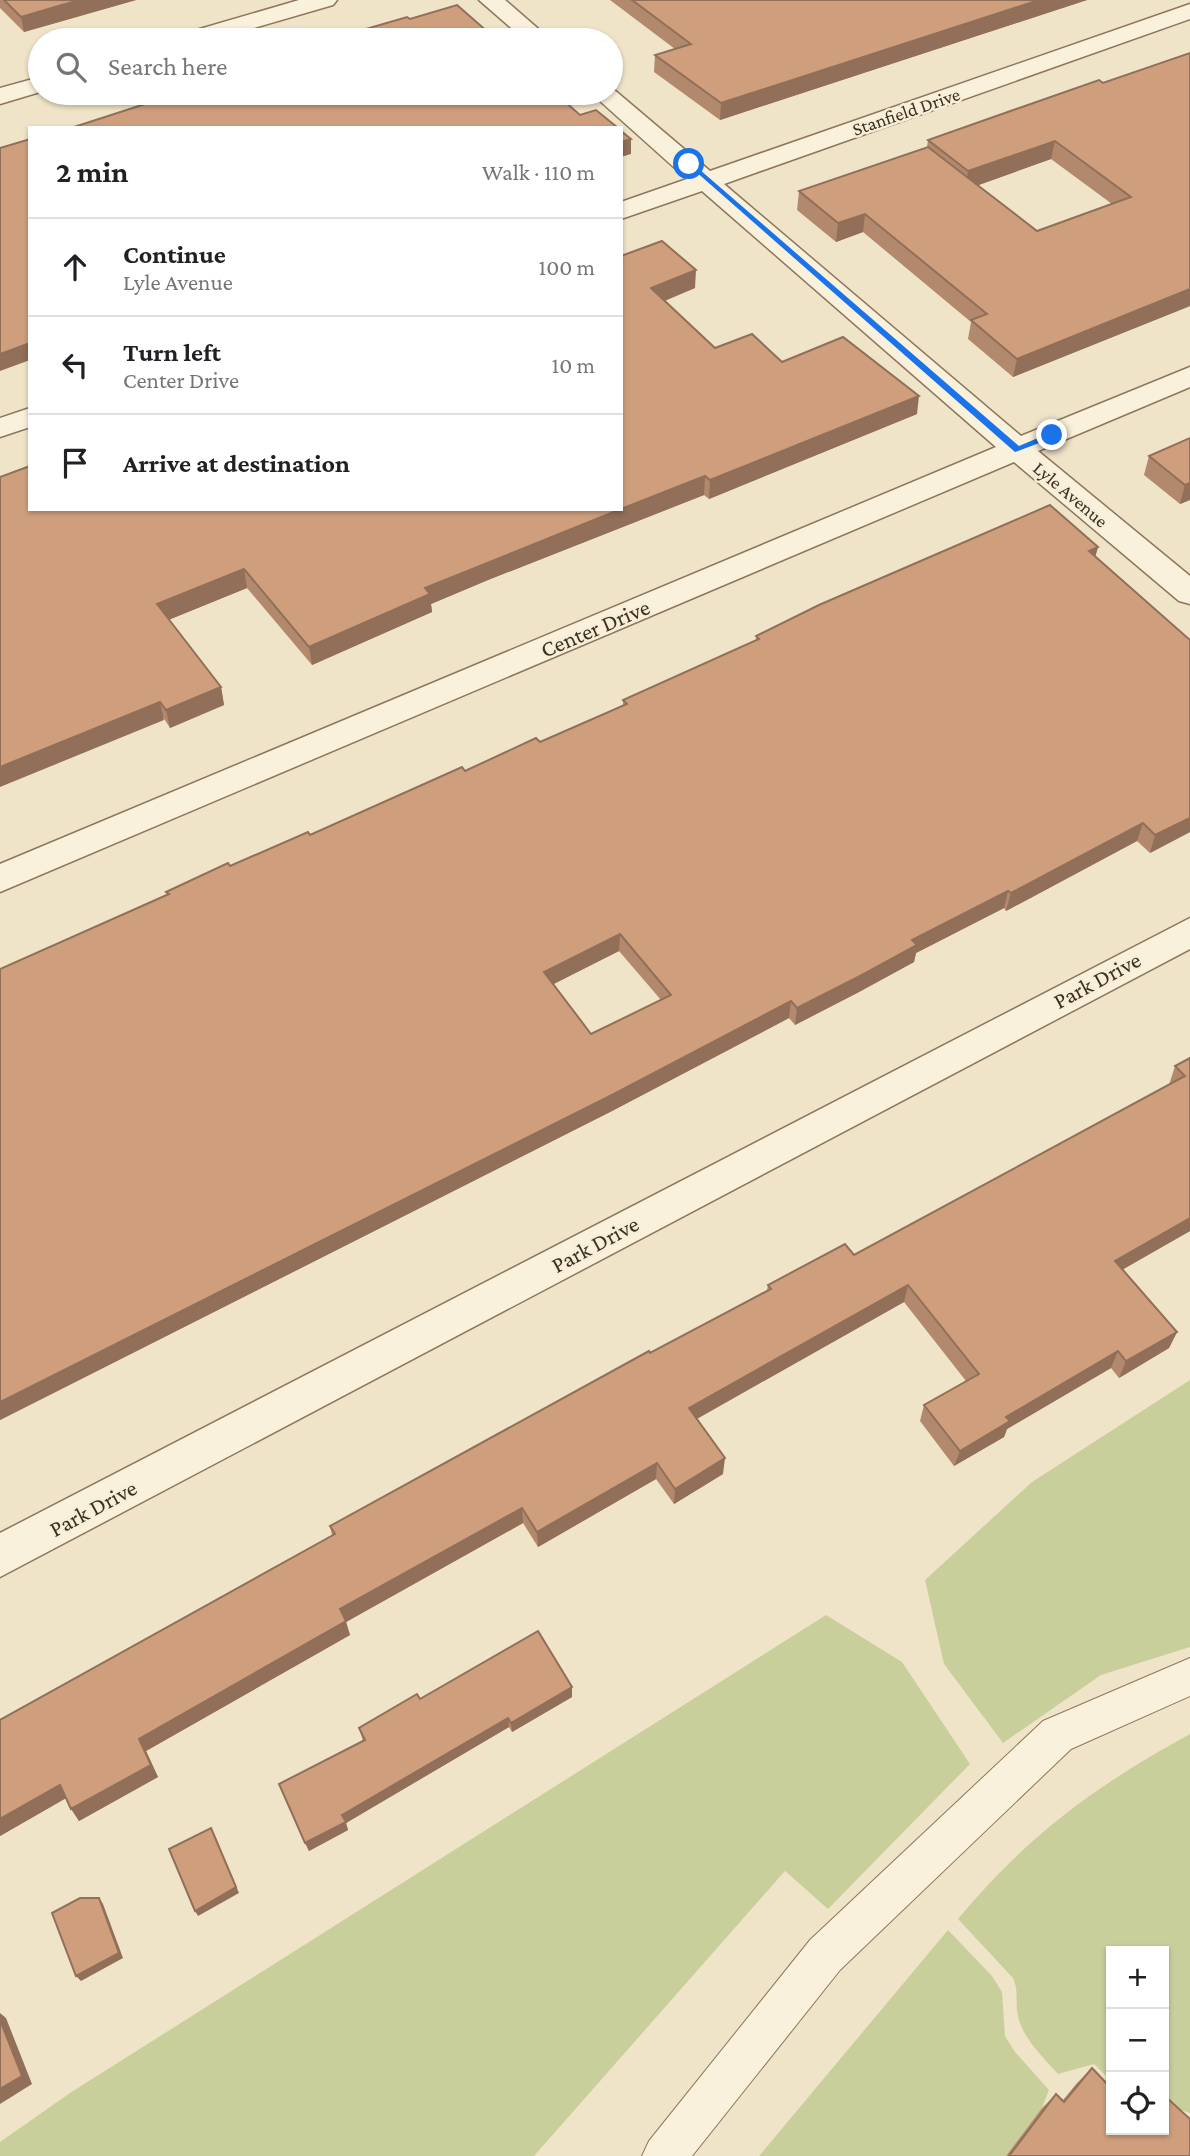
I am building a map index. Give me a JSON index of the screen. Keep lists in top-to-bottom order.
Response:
{
  "streets": {
    "street": [
      "Stanfield Drive",
      "Lyle Avenue",
      "Center Drive",
      "Park Drive"
    ]
  },
  "crossings": [
    ["Stanfield Drive", "Lyle Avenue"],
    ["Lyle Avenue", "Center Drive"]
  ],
  "page": {
    "search": "Search here",
    "heading": ["2 min", "Walk · 110 m"],
    "list": [
      ["Continue", "Lyle Avenue", "100 m"],
      ["Turn left", "Center Drive", "10 m"],
      "Arrive at destination"
    ],
    "map_buttons": ["+", "−"]
  }
}
